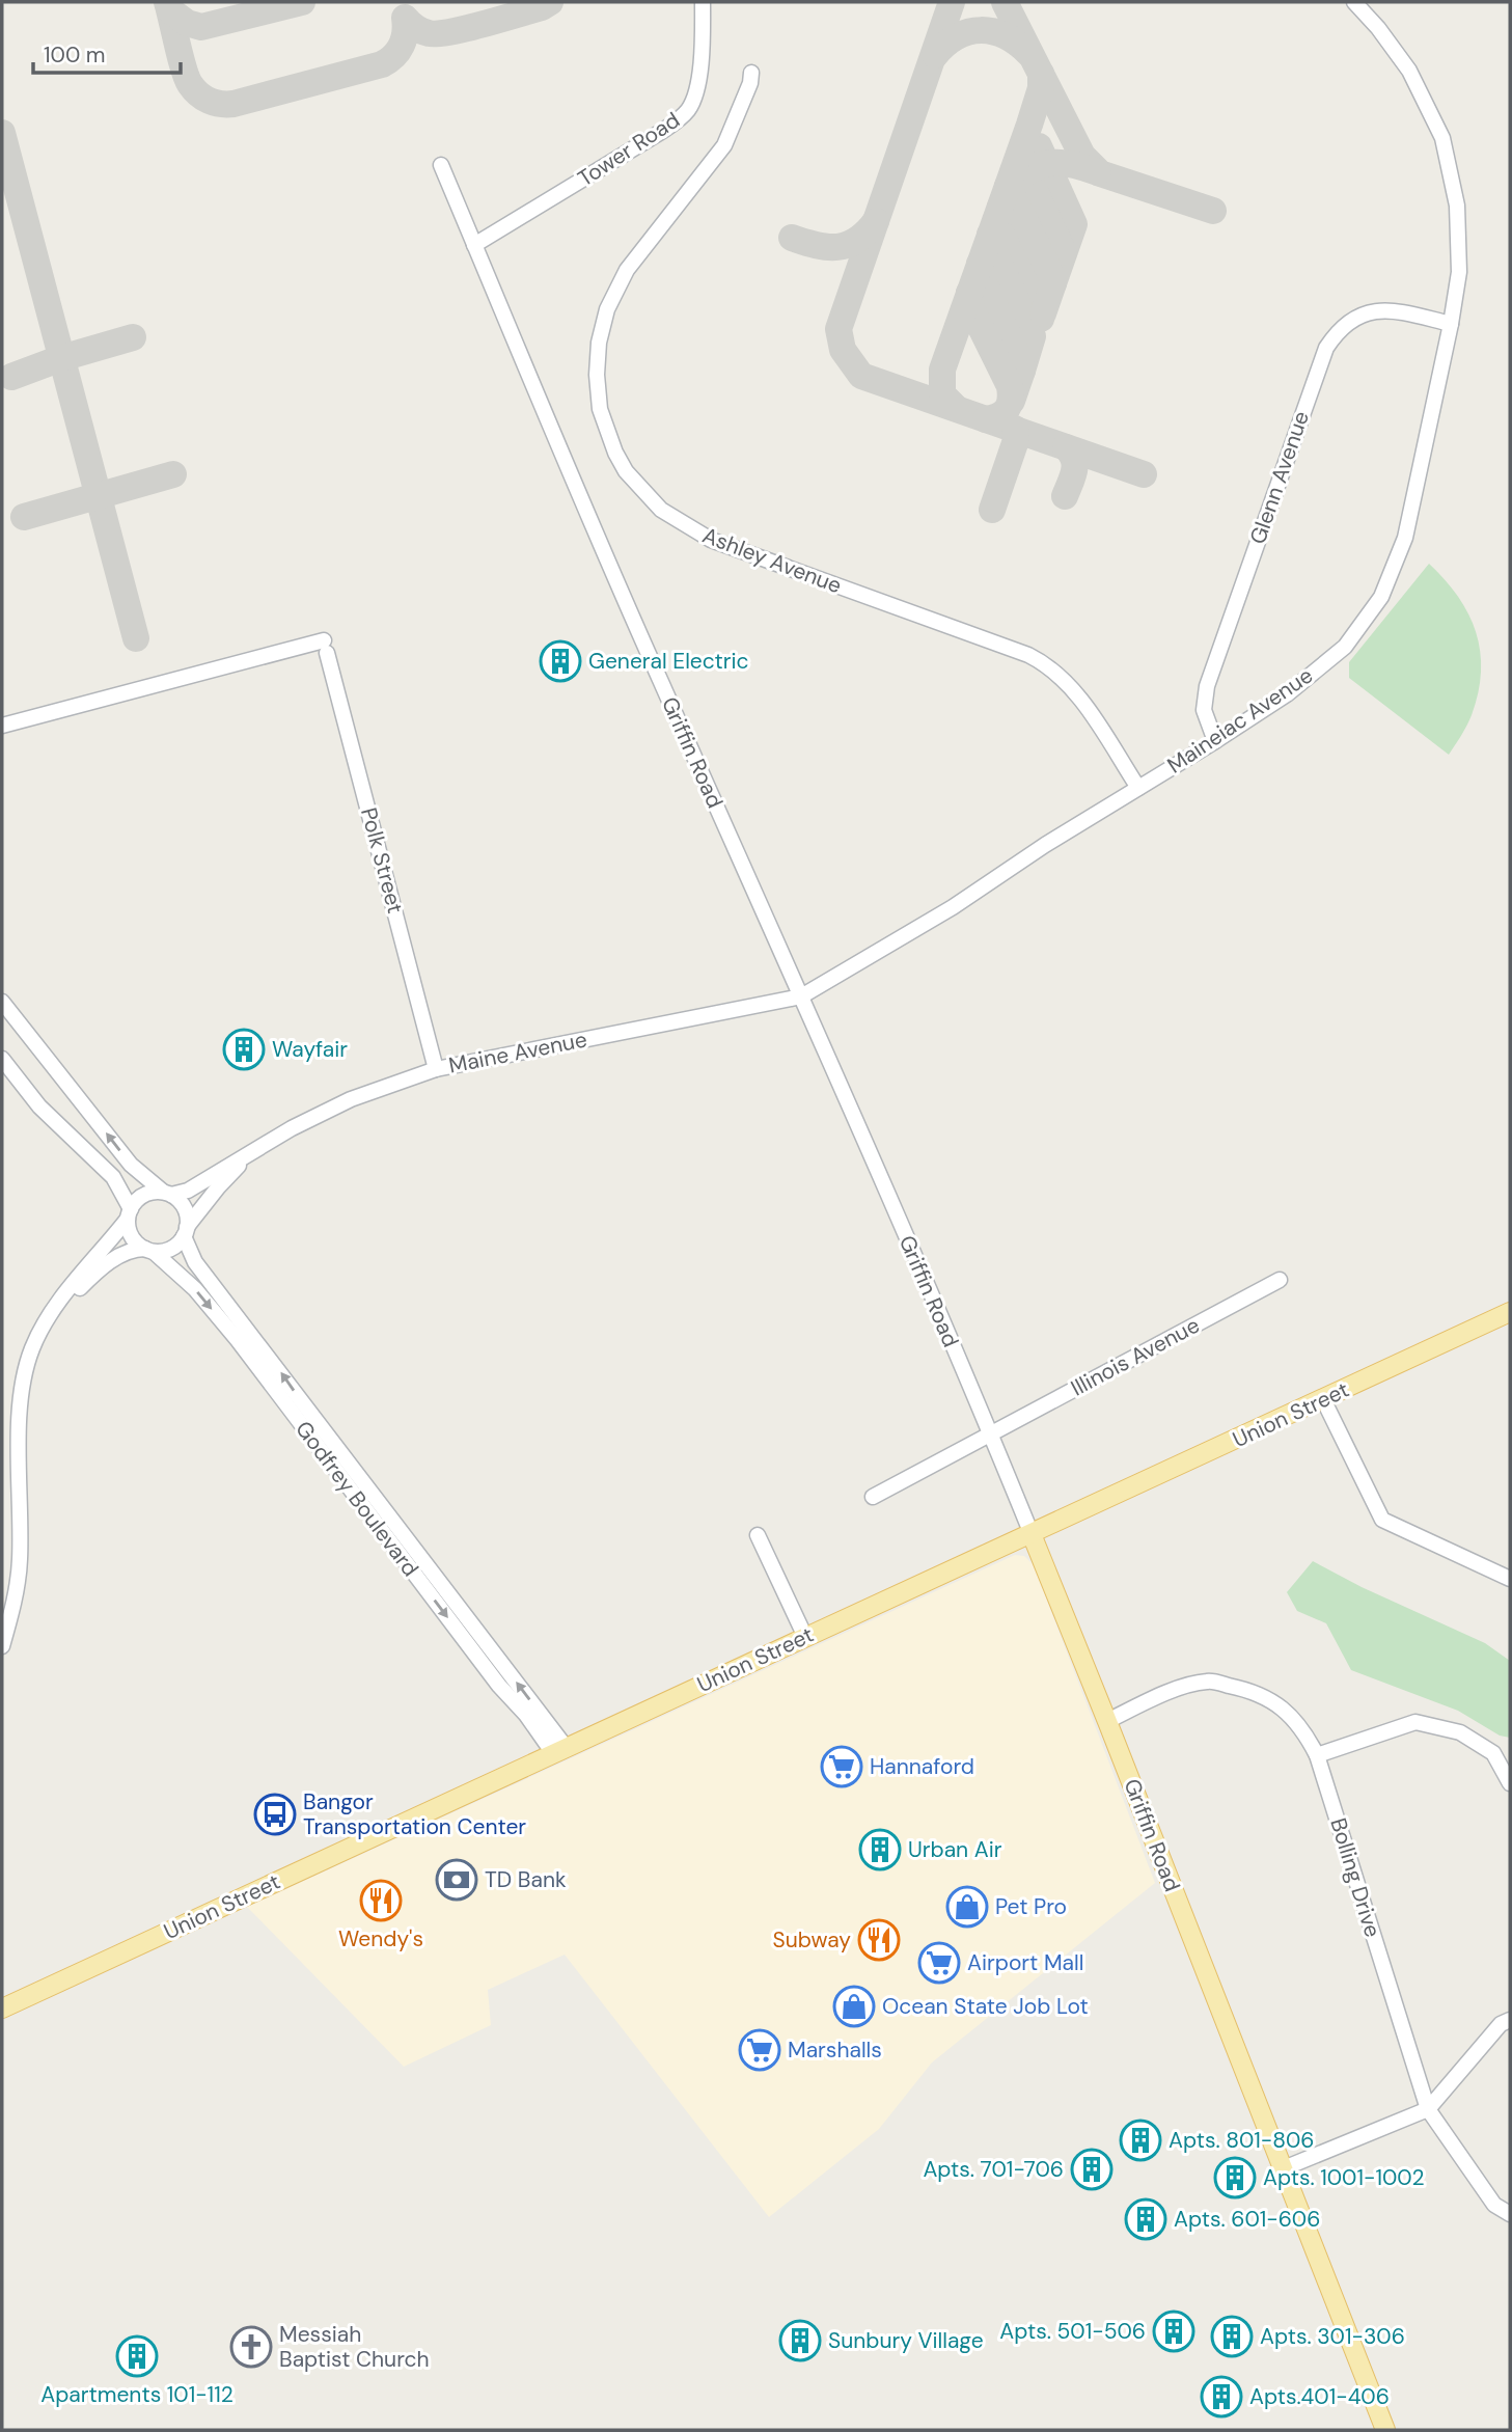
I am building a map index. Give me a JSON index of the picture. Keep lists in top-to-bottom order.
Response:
{
  "streets": {
    "main road": ["Griffin Road", "Union Street"],
    "street": [
      "Tower Road",
      "Glenn Avenue",
      "Ashley Avenue",
      "Maineiac Avenue",
      "Polk Street",
      "Maine Avenue",
      "Illinois Avenue",
      "Godfrey Boulevard",
      "Bolling Drive"
    ]
  },
  "crossings": [
    ["Tower Road", "Griffin Road"],
    ["Glenn Avenue", "Maineiac Avenue"],
    ["Ashley Avenue", "Maineiac Avenue"],
    ["Maineiac Avenue", "Griffin Road"],
    ["Maineiac Avenue", "Maine Avenue"],
    ["Griffin Road", "Maine Avenue"],
    ["Griffin Road", "Illinois Avenue"],
    ["Griffin Road", "Union Street"],
    ["Griffin Road", "Bolling Drive"],
    ["Polk Street", "Maine Avenue"],
    ["Maine Avenue", "Godfrey Boulevard"],
    ["Union Street", "Godfrey Boulevard"]
  ],
  "places": {
    "building": [
      "General Electric",
      "Wayfair",
      "Urban Air",
      "Apts. 801-806",
      "Apts. 701-706",
      "Apts. 1001-1002",
      "Apts. 601-606",
      "Apts. 501-506",
      "Apts. 301-306",
      "Sunbury Village",
      "Apartments 101-112",
      "Apts.401-406"
    ],
    "supermarket": ["Hannaford", "Airport Mall", "Marshalls"],
    "bus stop": ["Bangor Transportation Center"],
    "bank": ["TD Bank"],
    "restaurant": ["Wendy's", "Subway"],
    "shop": ["Pet Pro", "Ocean State Job Lot"],
    "church": ["Messiah Baptist Church"]
  },
  "scale_bar": "100 m"
}
